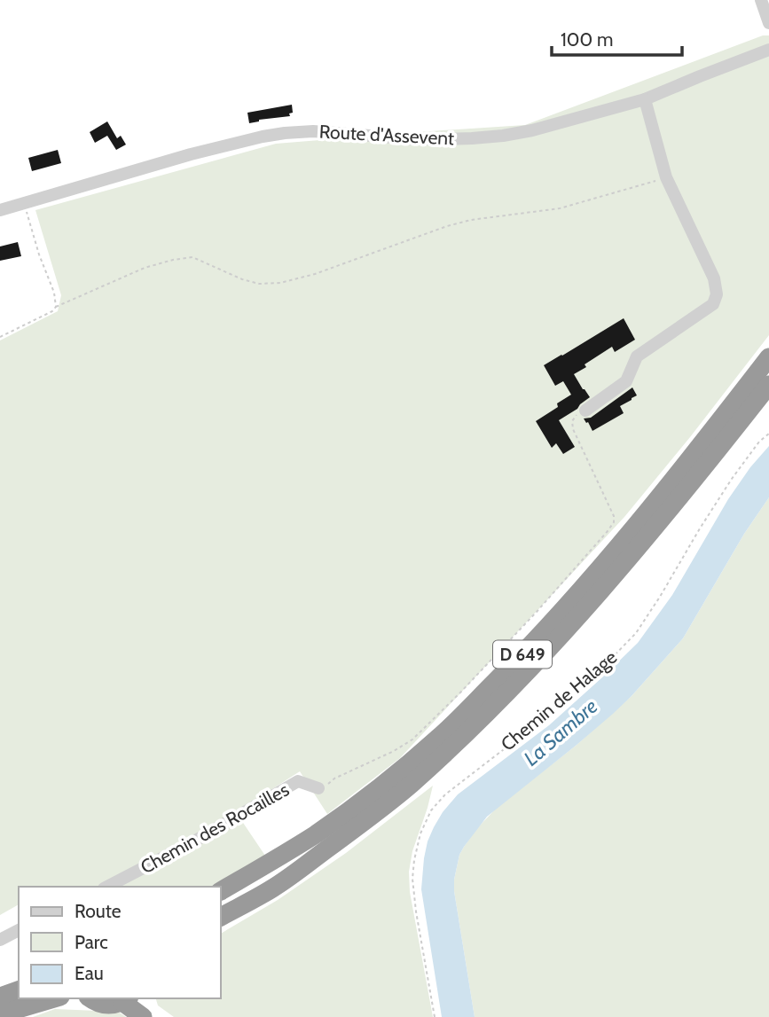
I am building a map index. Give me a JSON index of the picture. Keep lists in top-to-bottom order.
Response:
{
  "streets": {
    "highway": ["D 649"],
    "street": ["Route d'Assevent", "Chemin des Rocailles"],
    "path": ["Chemin de Halage"]
  },
  "water": ["La Sambre"],
  "legend": ["Route", "Parc", "Eau"],
  "scale_bar": "100 m"
}
